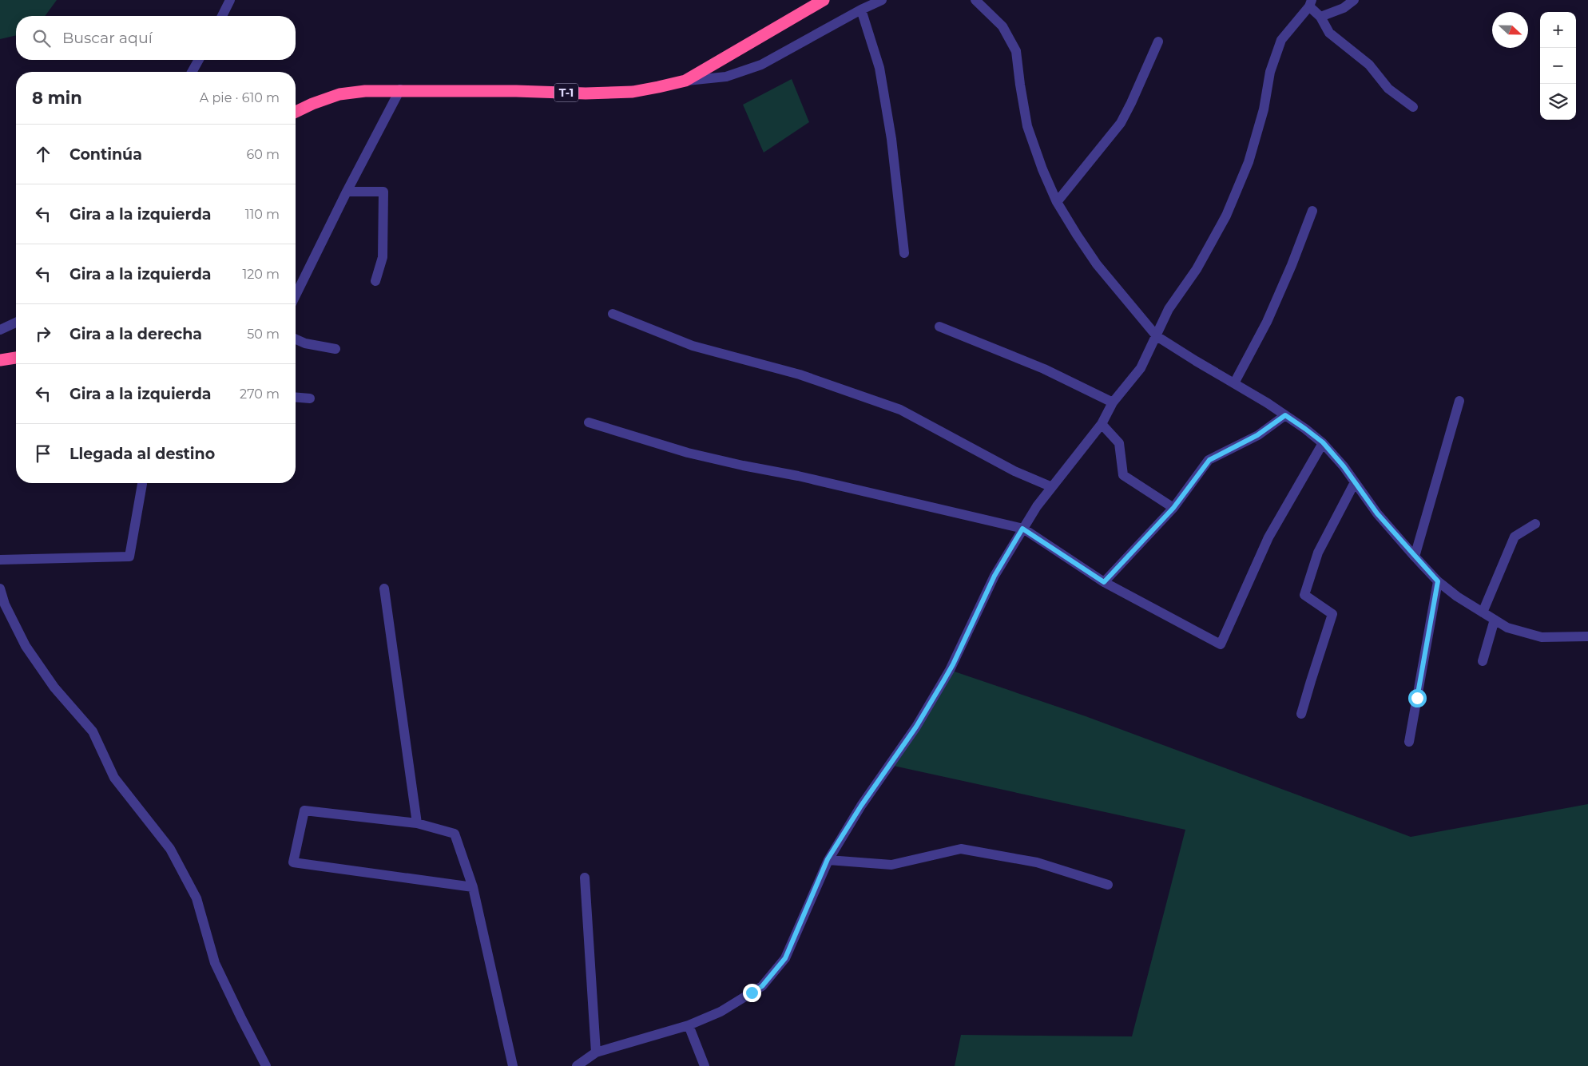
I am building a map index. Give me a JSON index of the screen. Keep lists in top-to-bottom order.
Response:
{
  "streets": {
    "highway": ["T-1"]
  },
  "north": "right",
  "page": {
    "map_buttons": ["+", "−"],
    "search": "Buscar aquí",
    "heading": ["8 min", "A pie · 610 m"],
    "list": [
      ["Continúa", "60 m"],
      ["Gira a la izquierda", "110 m"],
      ["Gira a la izquierda", "120 m"],
      ["Gira a la derecha", "50 m"],
      ["Gira a la izquierda", "270 m"],
      "Llegada al destino"
    ]
  }
}
